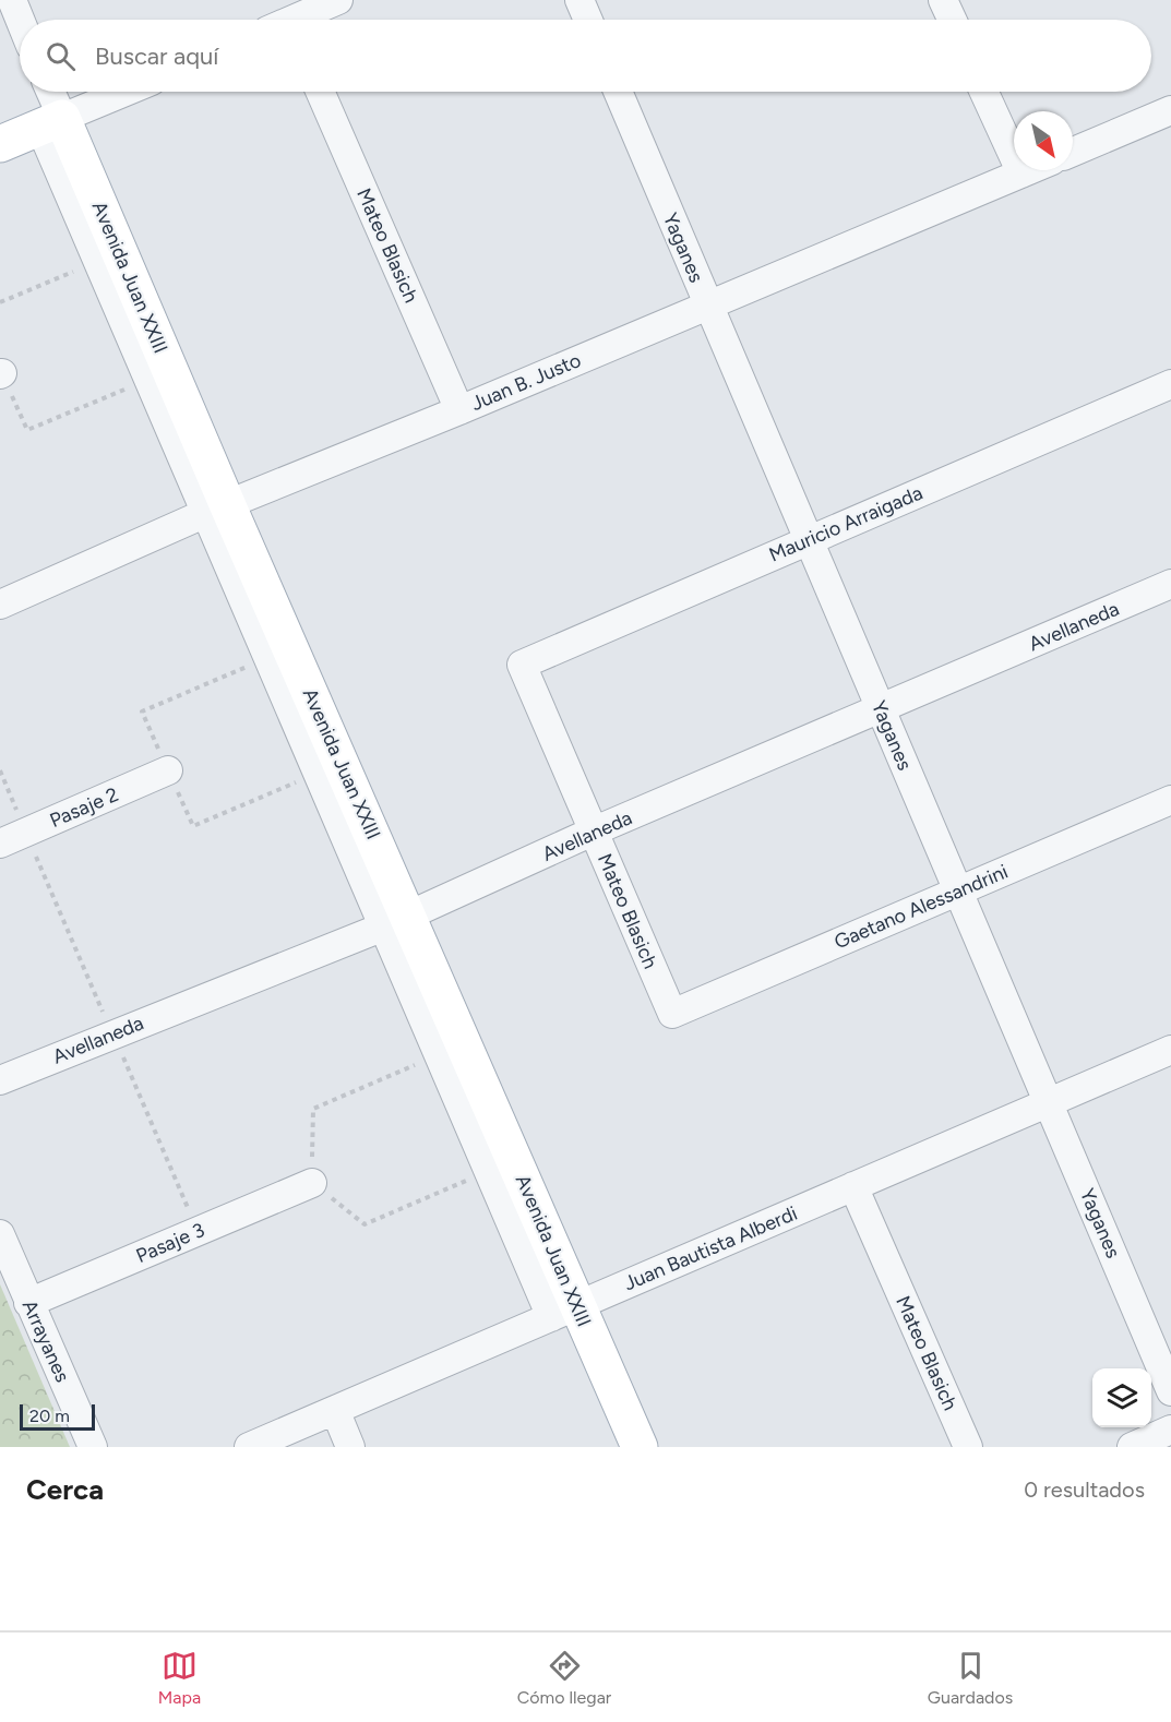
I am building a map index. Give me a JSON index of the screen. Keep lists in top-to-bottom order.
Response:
{
  "streets": {
    "main road": ["Avenida Juan XXIII"],
    "street": [
      "Mateo Blasich",
      "Yaganes",
      "Juan B. Justo",
      "Mauricio Arraigada",
      "Avellaneda",
      "Pasaje 2",
      "Gaetano Alessandrini",
      "Pasaje 3",
      "Juan Bautista Alberdi",
      "Arrayanes"
    ]
  },
  "crossings": [
    ["Mateo Blasich", "Juan B. Justo"],
    ["Mateo Blasich", "Mauricio Arraigada"],
    ["Mateo Blasich", "Avellaneda"],
    ["Mateo Blasich", "Gaetano Alessandrini"],
    ["Mateo Blasich", "Juan Bautista Alberdi"],
    ["Yaganes", "Juan B. Justo"],
    ["Yaganes", "Mauricio Arraigada"],
    ["Yaganes", "Avellaneda"],
    ["Yaganes", "Gaetano Alessandrini"],
    ["Yaganes", "Juan Bautista Alberdi"],
    ["Avenida Juan XXIII", "Juan B. Justo"],
    ["Avenida Juan XXIII", "Avellaneda"],
    ["Avenida Juan XXIII", "Juan Bautista Alberdi"],
    ["Pasaje 3", "Arrayanes"]
  ],
  "scale_bar": "20 m",
  "north": "bottom right",
  "page": {
    "search": "Buscar aquí",
    "scale": "20 m",
    "heading": ["Cerca", "0 resultados"],
    "nav": ["Mapa", "Cómo llegar", "Guardados"]
  }
}
